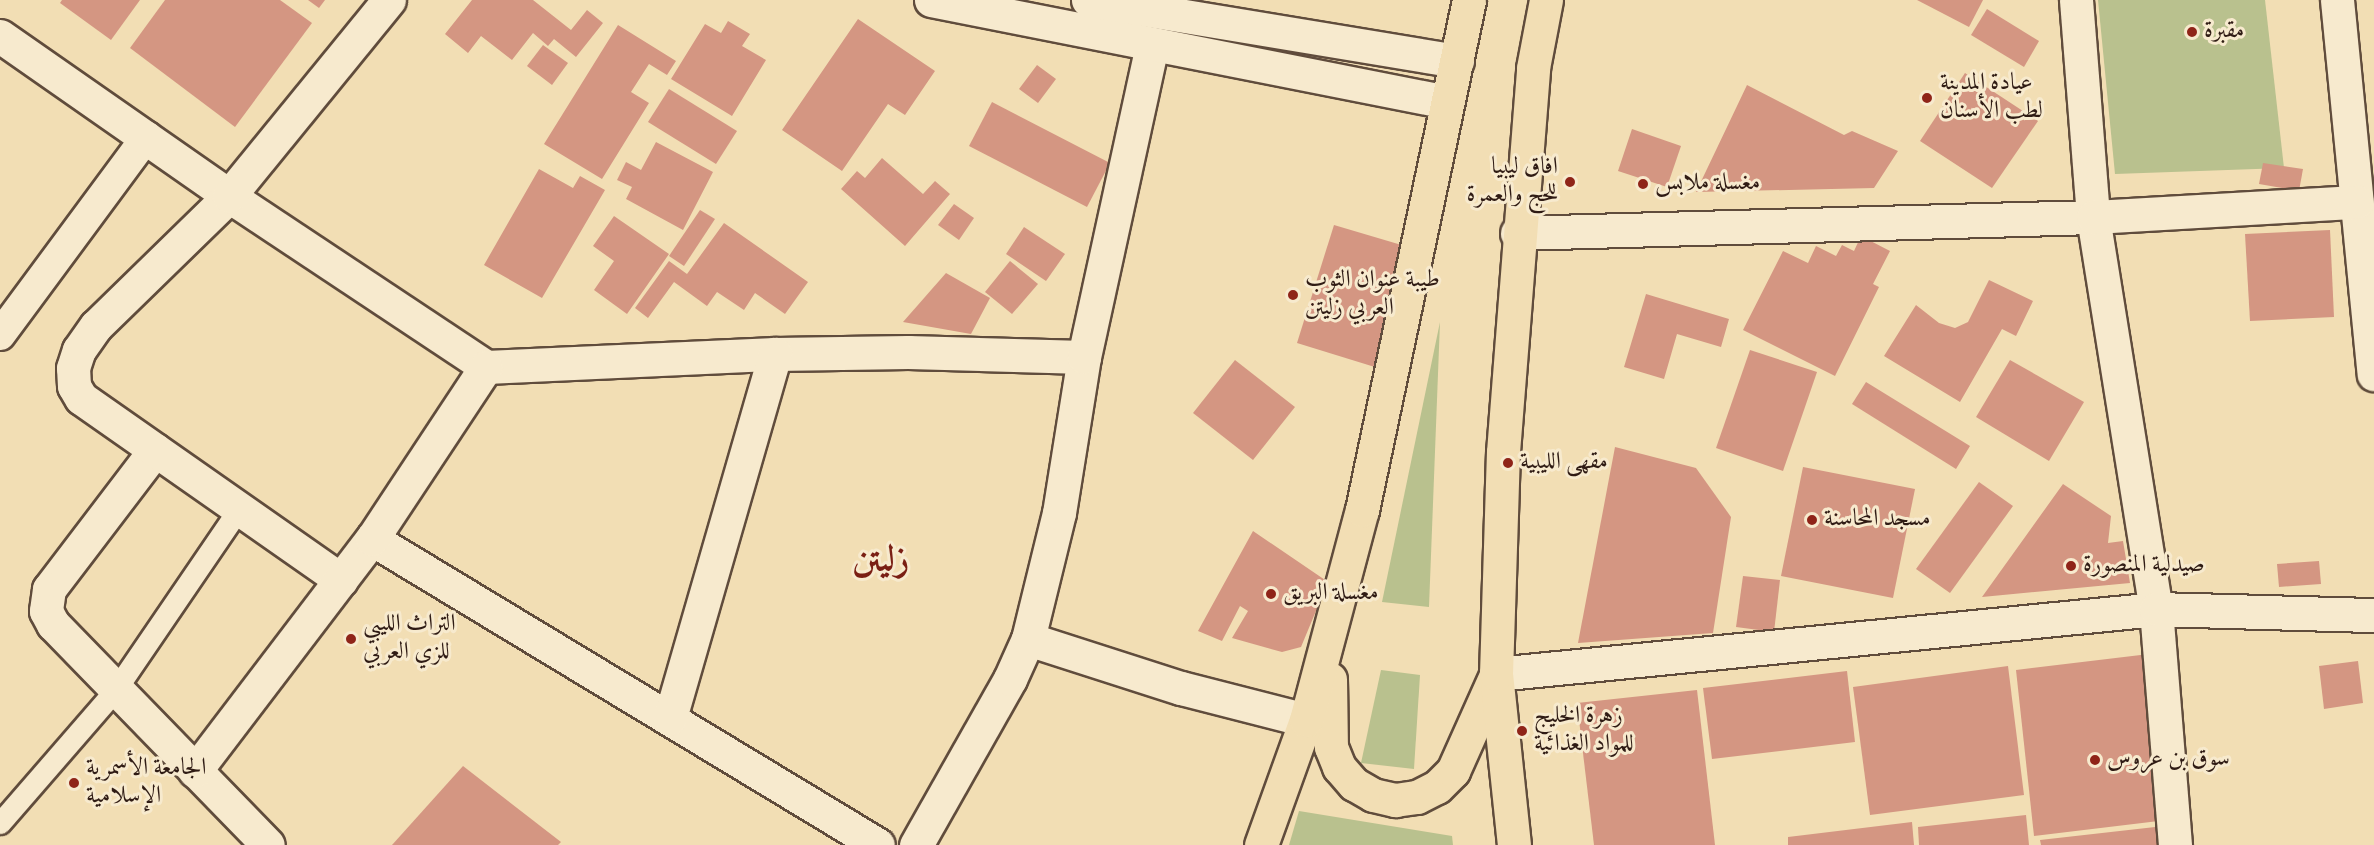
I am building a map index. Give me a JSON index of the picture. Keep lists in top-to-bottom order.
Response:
{
  "districts": ["زليتن"],
  "places": [
    "مقبرة",
    "عيادة المدينة لطب الأسنان",
    "افاق ليبيا للحج والعمرة",
    "مغسلة ملابس",
    "طيبة عنوان الثوب العربي زليتن",
    "مقهى الليبية",
    "مسجد المحاسنة",
    "صيدلية المنصورة",
    "مغسلة البريق",
    "التراث الليبي للزي العربي",
    "زهرة الخليج للمواد الغذائية",
    "سوق بن عروس",
    "الجامعة الأسمرية الإسلامية"
  ]
}
